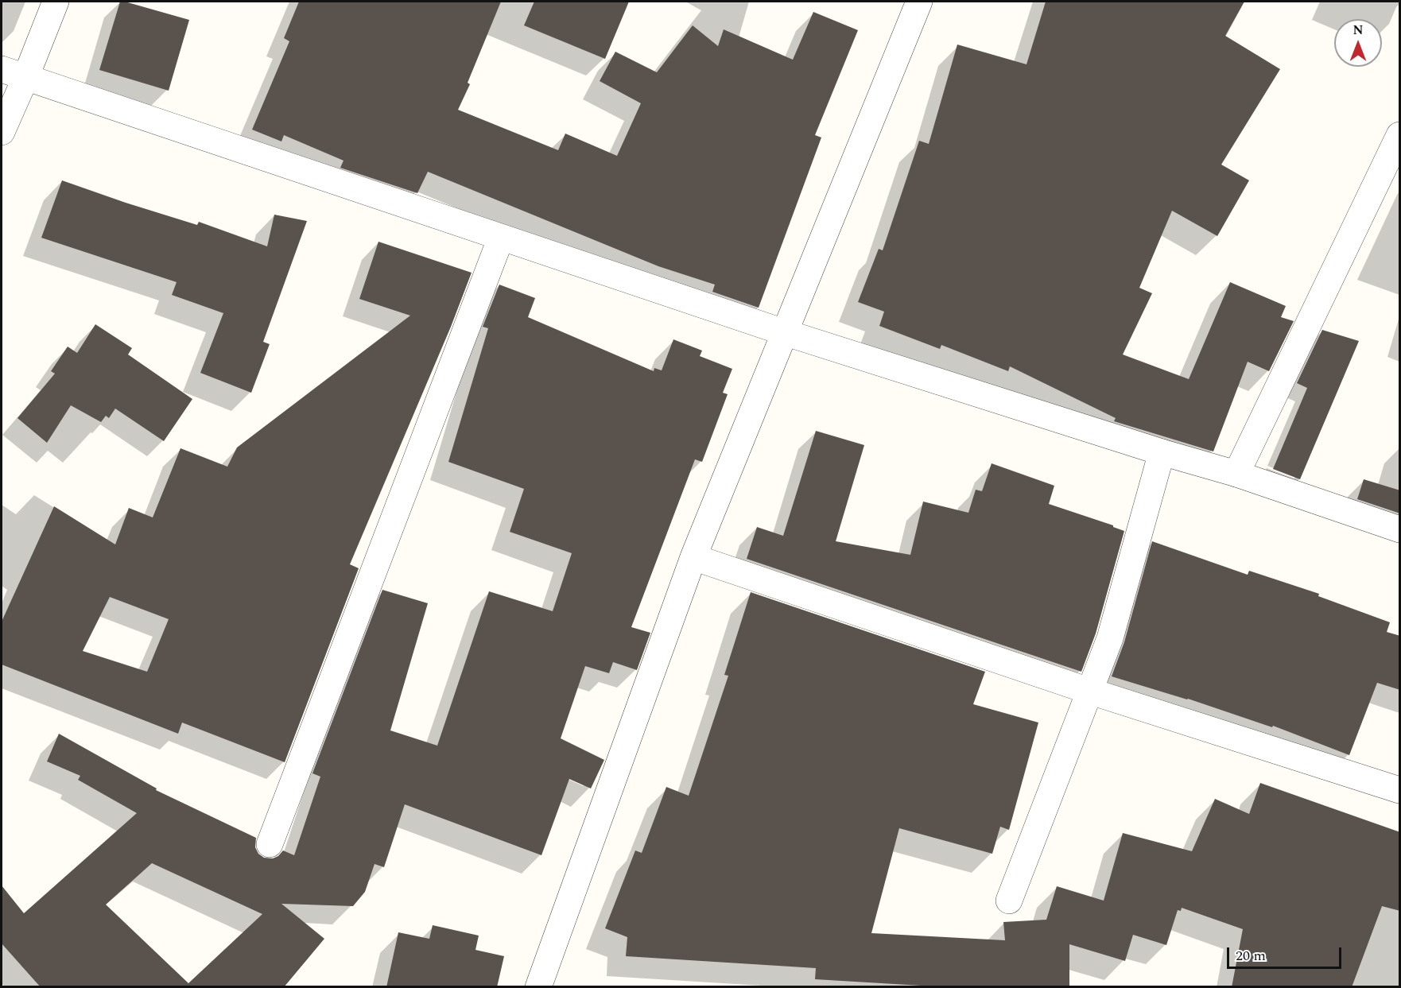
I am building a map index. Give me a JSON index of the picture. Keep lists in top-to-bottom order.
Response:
{
  "scale_bar": "20 m",
  "north": "top"
}
